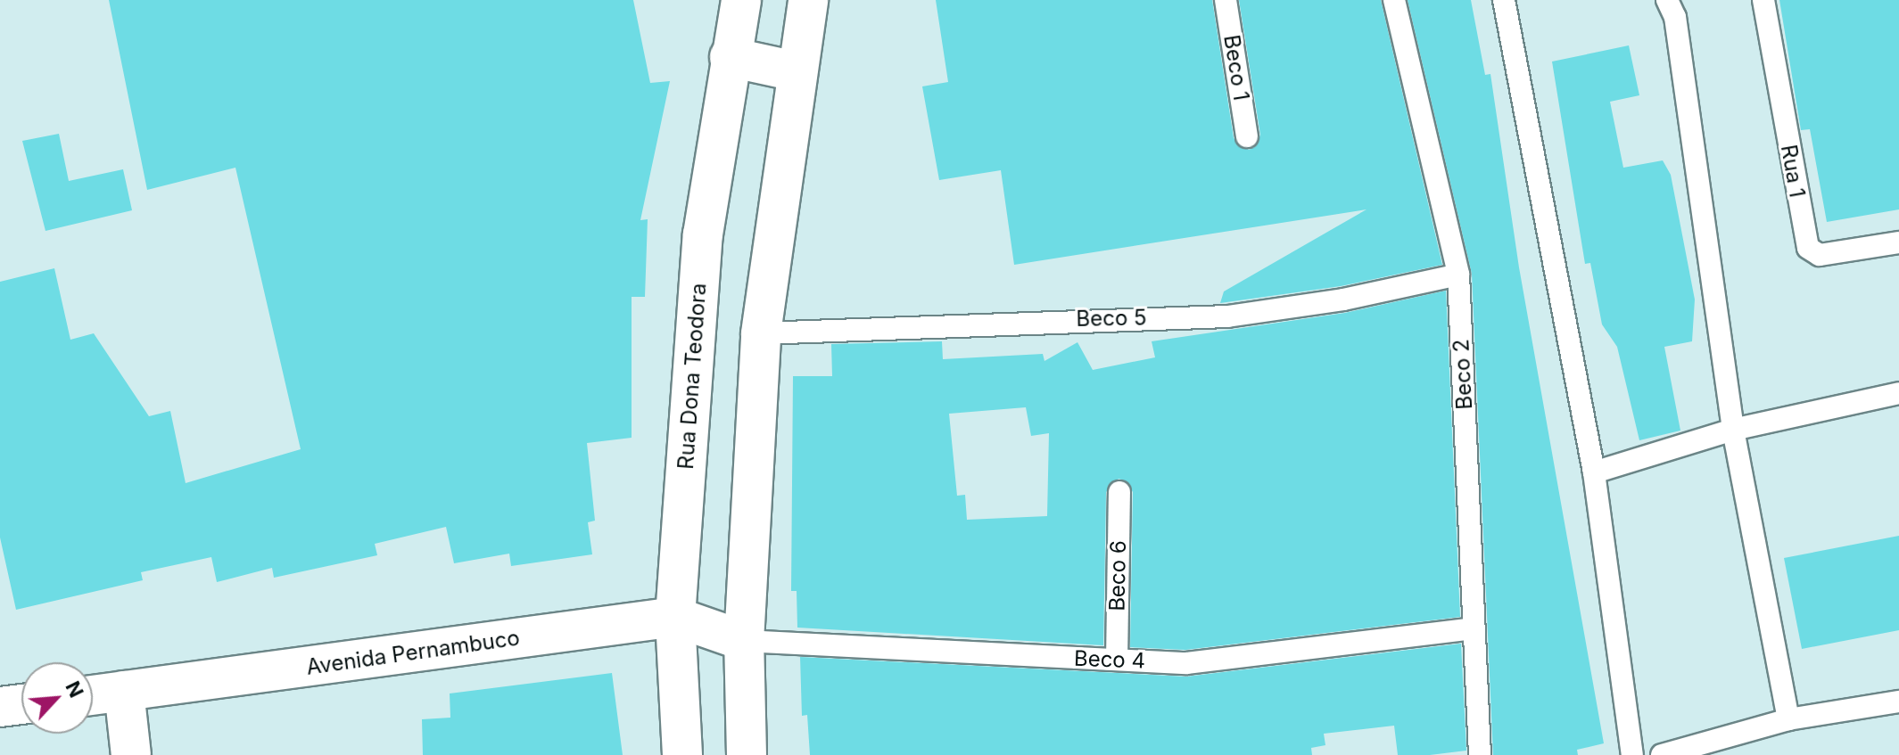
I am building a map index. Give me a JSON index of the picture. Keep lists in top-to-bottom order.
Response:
{
  "streets": {
    "main road": ["Rua Dona Teodora", "Avenida Pernambuco"],
    "lane": [
      "Beco 1",
      "Rua 1",
      "Beco 5",
      "Beco 2",
      "Beco 6",
      "Beco 4"
    ]
  },
  "crossings": [
    ["Beco 5", "Beco 2"],
    ["Beco 2", "Beco 4"],
    ["Rua Dona Teodora", "Avenida Pernambuco"],
    ["Beco 6", "Beco 4"],
    ["Avenida Pernambuco", "Beco 4"]
  ],
  "north": "top right"
}
